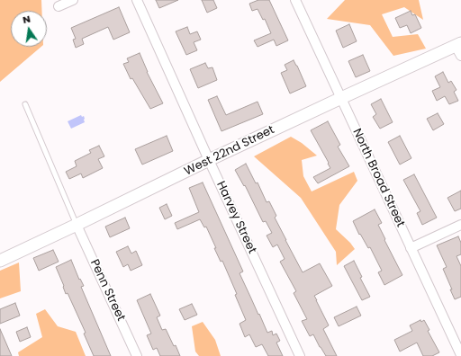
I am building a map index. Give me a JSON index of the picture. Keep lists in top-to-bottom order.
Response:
{
  "streets": {
    "street": [
      "West 22nd Street",
      "North Broad Street",
      "Harvey Street",
      "Penn Street"
    ]
  },
  "crossings": [
    ["West 22nd Street", "North Broad Street"],
    ["West 22nd Street", "Harvey Street"],
    ["West 22nd Street", "Penn Street"]
  ],
  "north": "top"
}
